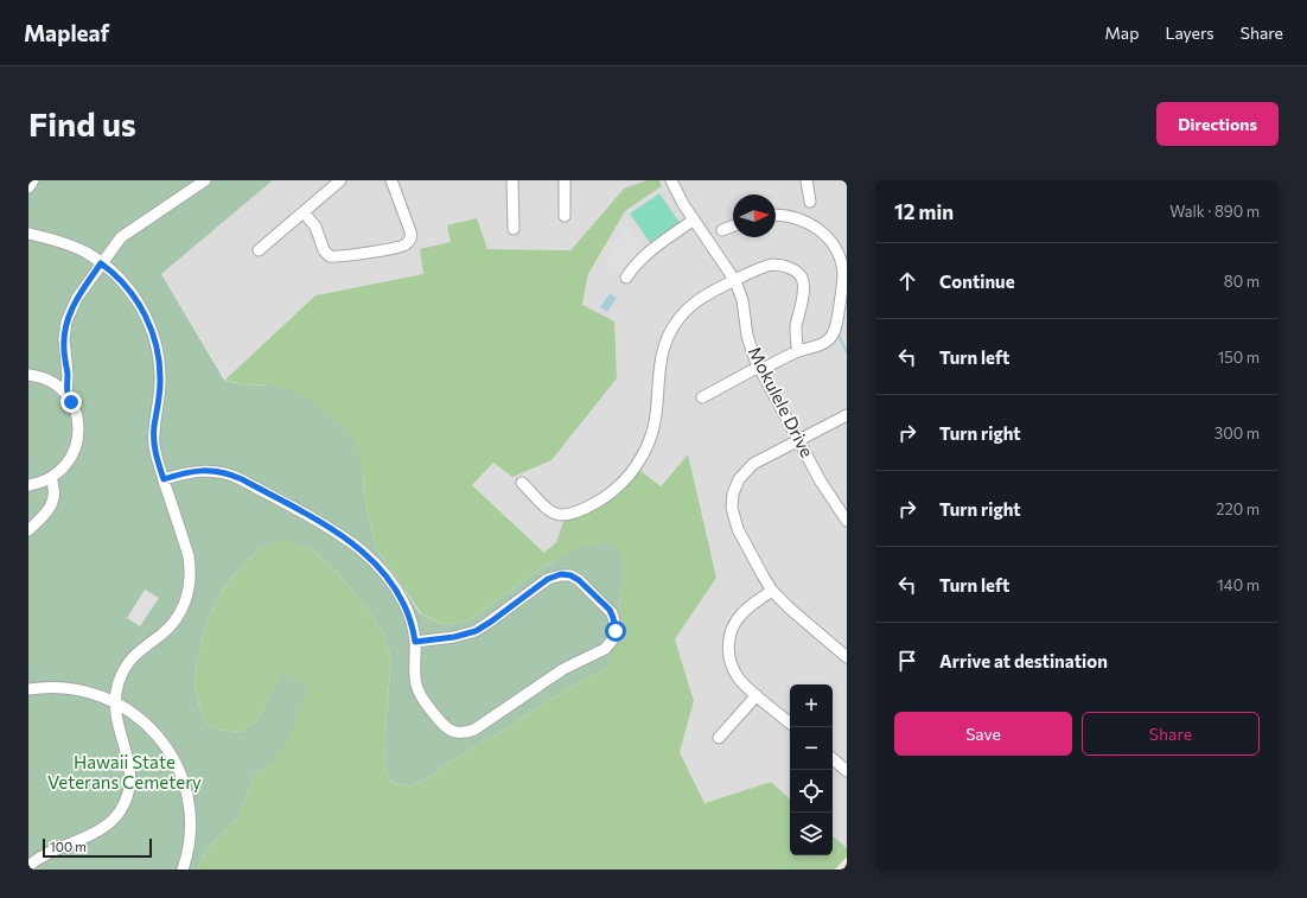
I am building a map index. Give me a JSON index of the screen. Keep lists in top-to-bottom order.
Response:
{
  "streets": {
    "street": ["Mokulele Drive"]
  },
  "parks": ["Hawaii State Veterans Cemetery"],
  "scale_bar": "100 m",
  "north": "right",
  "page": {
    "header": "Mapleaf",
    "nav": ["Map", "Layers", "Share"],
    "buttons": [
      "Directions",
      ["Save", "Share"]
    ],
    "title": "Find us",
    "heading": ["12 min", "Walk · 890 m"],
    "list": [
      ["Continue", "80 m"],
      ["Turn left", "150 m"],
      ["Turn right", "300 m"],
      ["Turn right", "220 m"],
      ["Turn left", "140 m"],
      "Arrive at destination"
    ],
    "map_buttons": ["+", "−"],
    "scale": "100 m"
  }
}
